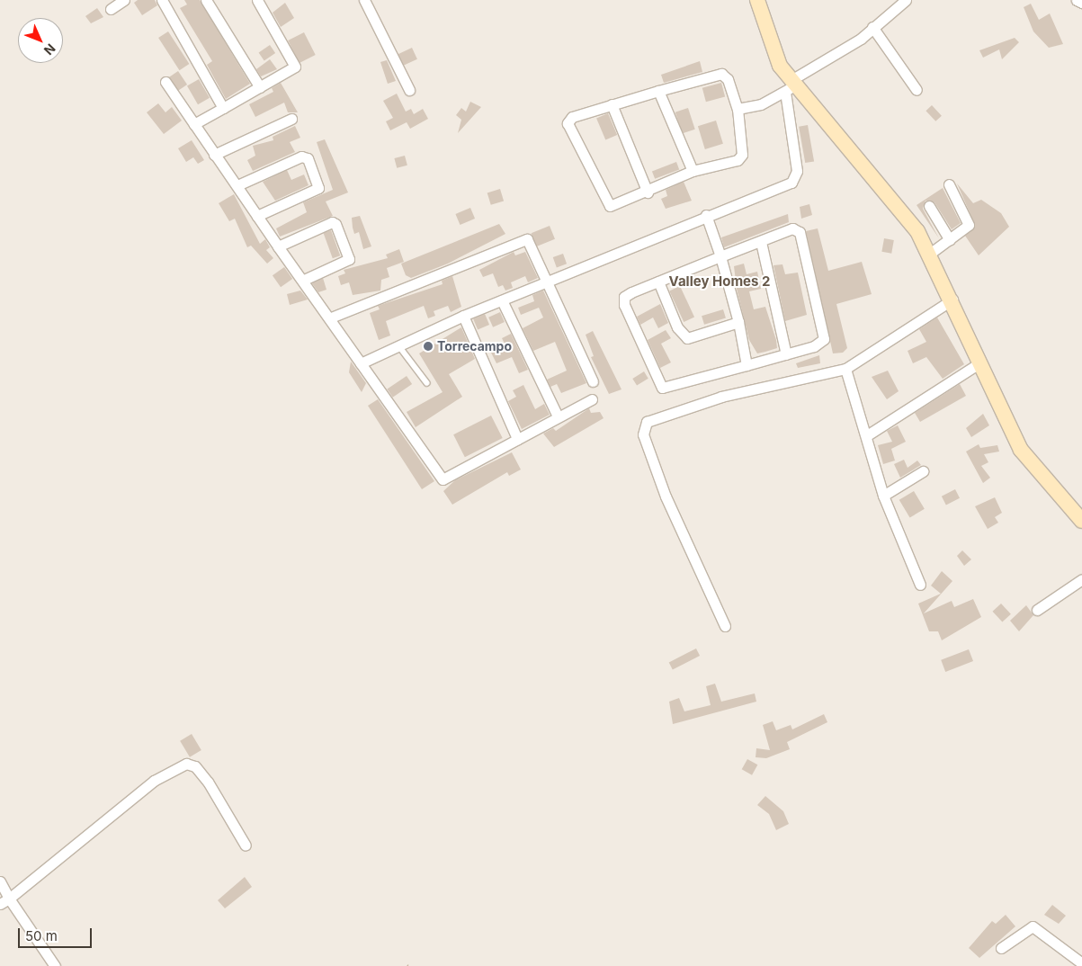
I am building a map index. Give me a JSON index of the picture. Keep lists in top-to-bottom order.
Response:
{
  "districts": ["Valley Homes 2"],
  "places": ["Torrecampo"],
  "scale_bar": "50 m",
  "north": "bottom right"
}
